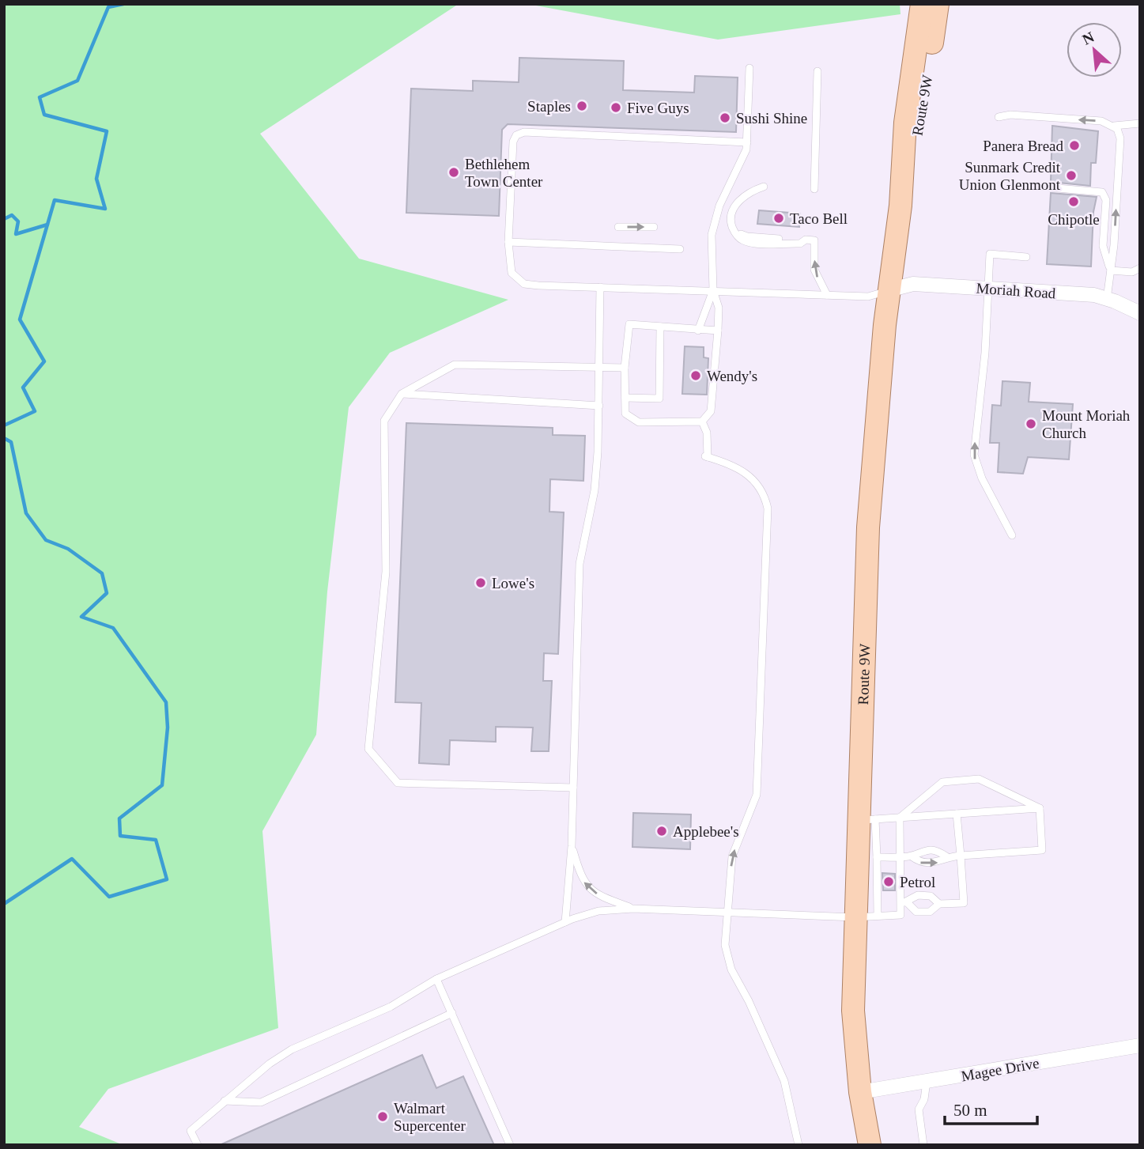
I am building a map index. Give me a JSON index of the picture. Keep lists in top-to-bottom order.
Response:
{
  "streets": {
    "main road": ["Route 9W"],
    "street": ["Moriah Road", "Magee Drive"]
  },
  "crossings": [
    ["Route 9W", "Moriah Road"],
    ["Route 9W", "Magee Drive"]
  ],
  "places": [
    "Staples",
    "Five Guys",
    "Sushi Shine",
    "Panera Bread",
    "Bethlehem Town Center",
    "Sunmark Credit Union Glenmont",
    "Chipotle",
    "Taco Bell",
    "Wendy's",
    "Mount Moriah Church",
    "Lowe's",
    "Applebee's",
    "Petrol",
    "Walmart Supercenter"
  ],
  "scale_bar": "50 m",
  "north": "top left"
}
